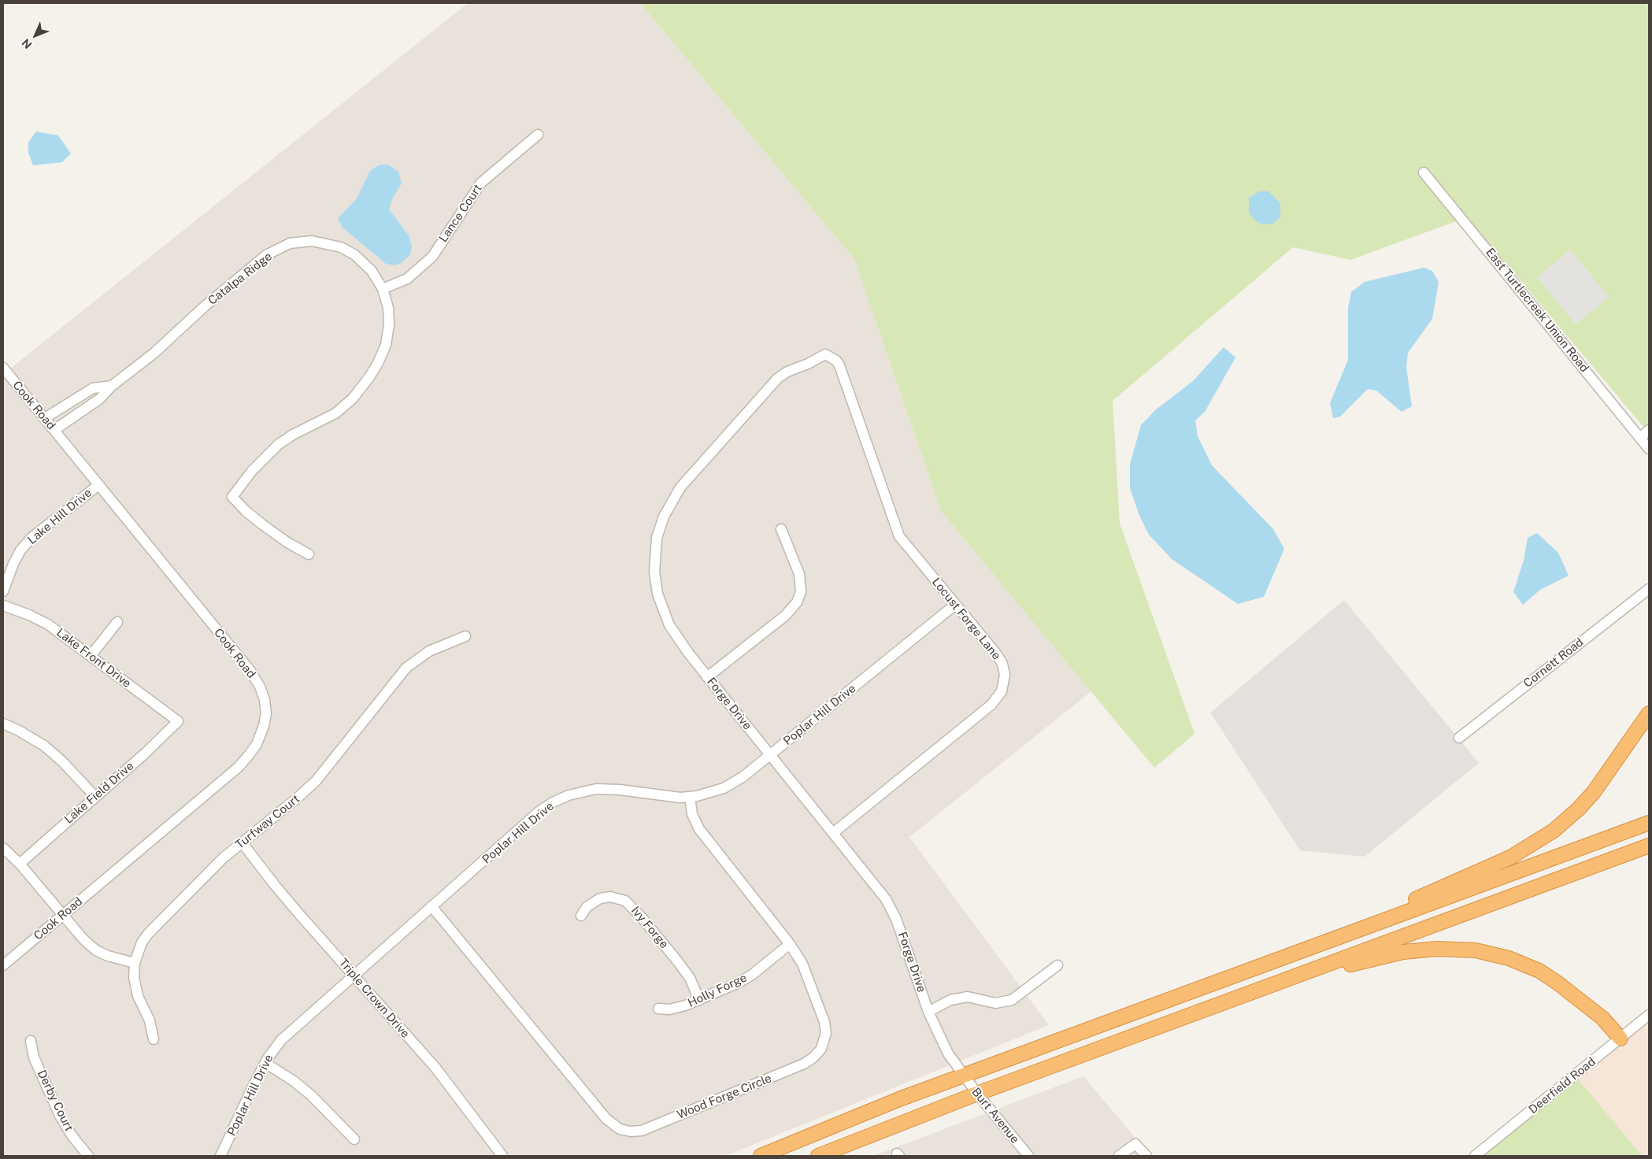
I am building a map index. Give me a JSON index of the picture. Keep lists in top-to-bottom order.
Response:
{
  "streets": {
    "street": [
      "Lance Court",
      "Catalpa Ridge",
      "East Turtlecreek Union Road",
      "Cook Road",
      "Lake Hill Drive",
      "Locust Forge Lane",
      "Lake Front Drive",
      "Cornett Road",
      "Forge Drive",
      "Poplar Hill Drive",
      "Lake Field Drive",
      "Turfway Court",
      "Ivy Forge",
      "Holly Forge",
      "Triple Crown Drive",
      "Deerfield Road",
      "Wood Forge Circle",
      "Derby Court",
      "Burt Avenue"
    ]
  },
  "crossings": [
    ["Lance Court", "Catalpa Ridge"],
    ["Catalpa Ridge", "Cook Road"],
    ["Cook Road", "Lake Hill Drive"],
    ["Locust Forge Lane", "Forge Drive"],
    ["Locust Forge Lane", "Poplar Hill Drive"],
    ["Lake Front Drive", "Lake Field Drive"],
    ["Forge Drive", "Poplar Hill Drive"],
    ["Forge Drive", "Burt Avenue"],
    ["Poplar Hill Drive", "Triple Crown Drive"],
    ["Poplar Hill Drive", "Wood Forge Circle"],
    ["Turfway Court", "Triple Crown Drive"],
    ["Ivy Forge", "Holly Forge"],
    ["Holly Forge", "Wood Forge Circle"]
  ],
  "north": "bottom left"
}
